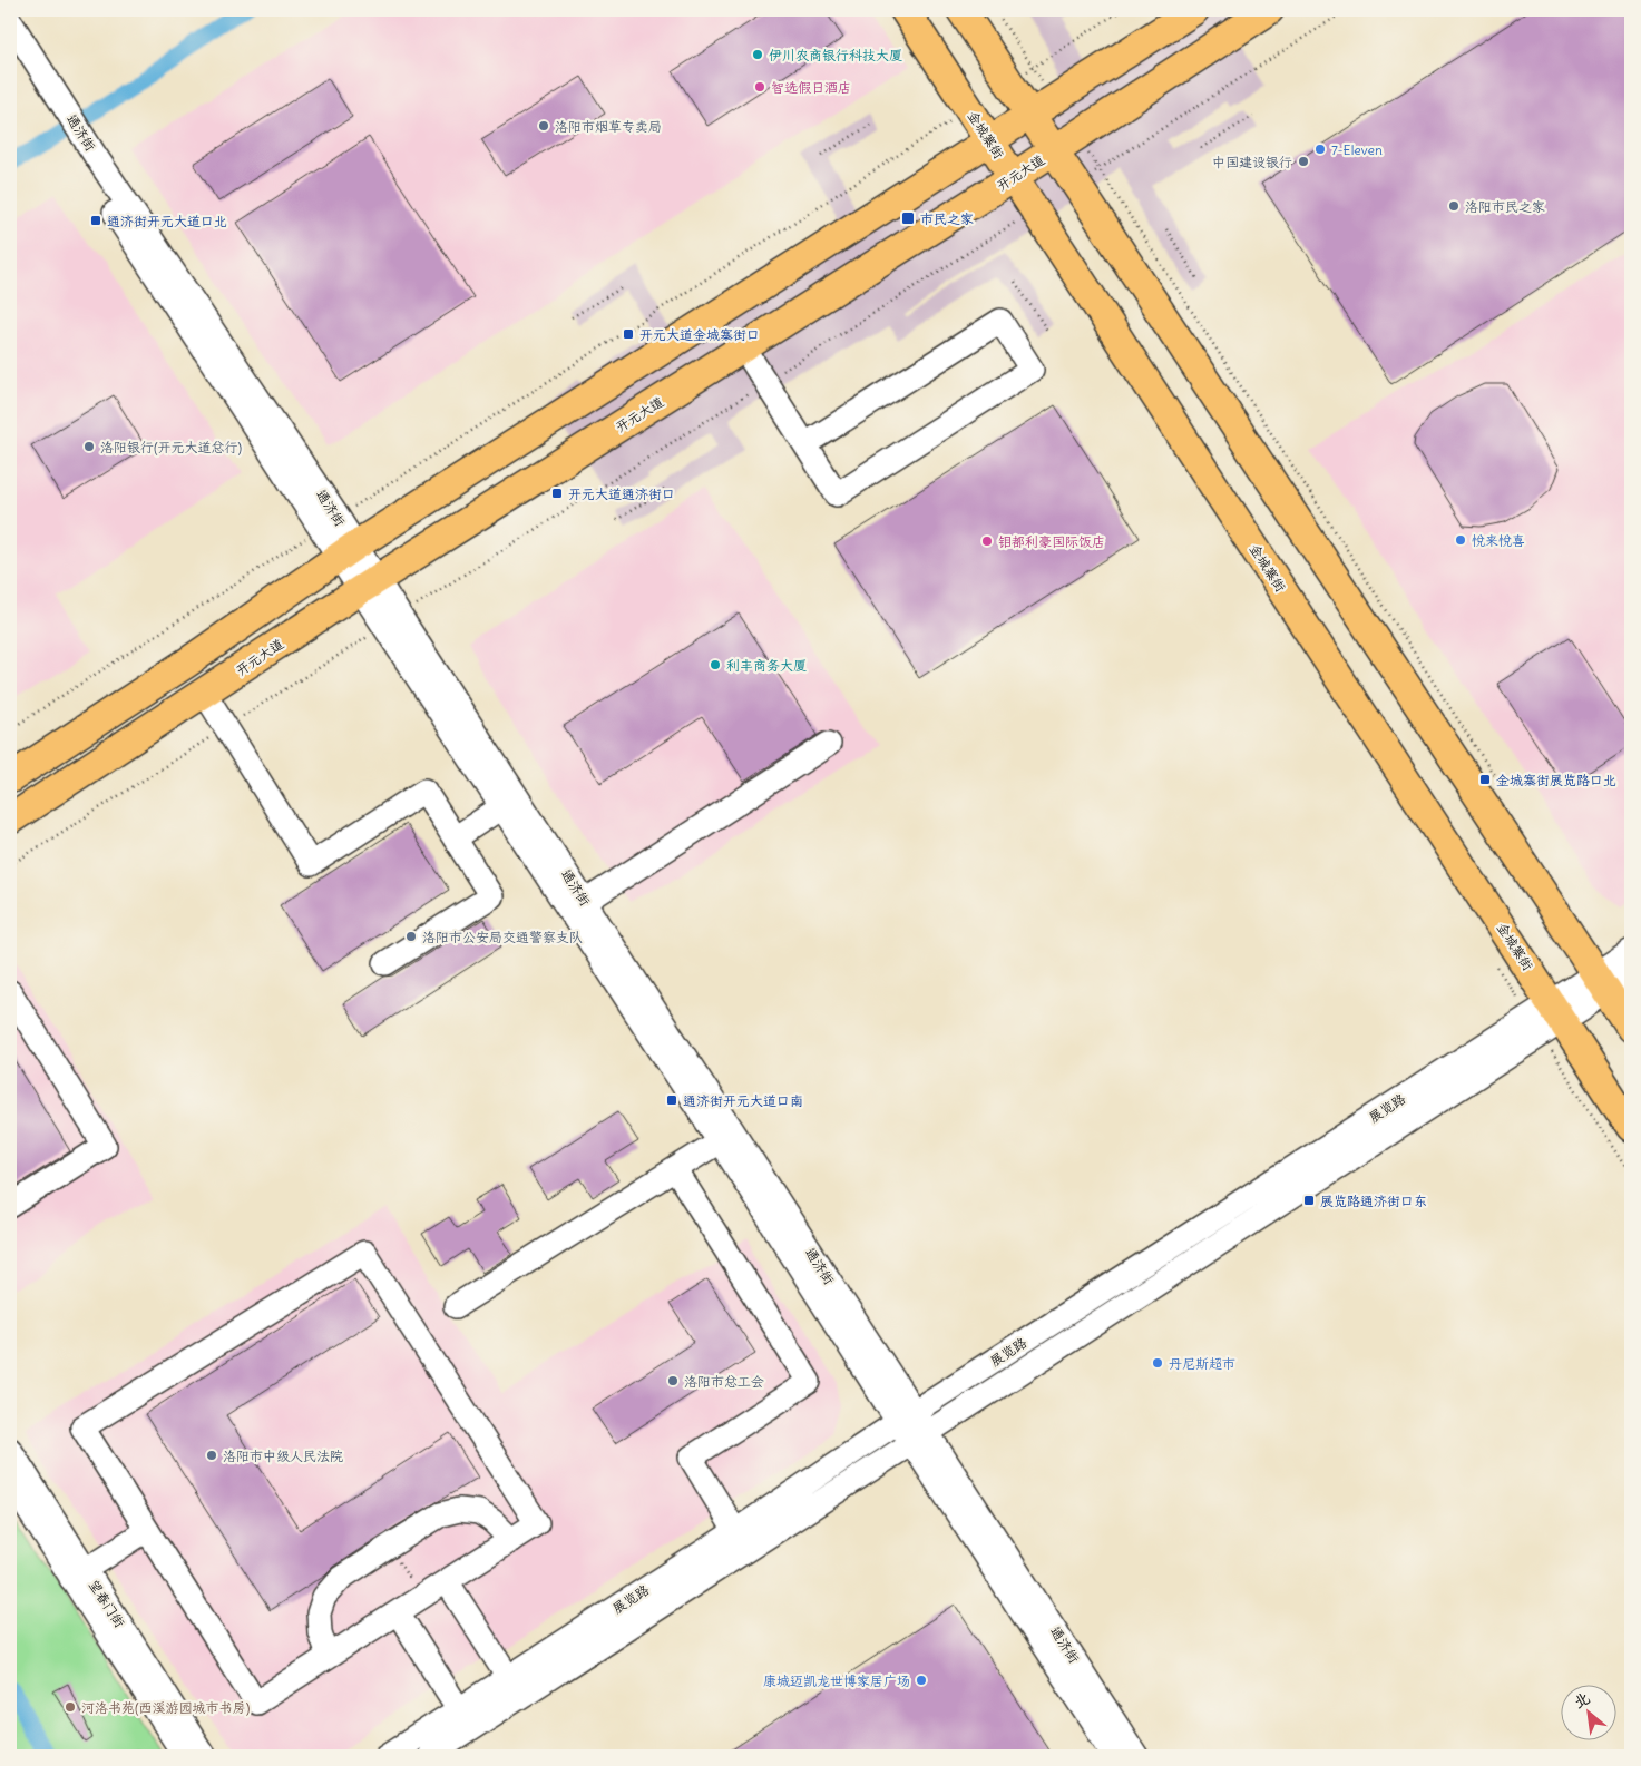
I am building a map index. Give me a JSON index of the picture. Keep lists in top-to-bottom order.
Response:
{
  "streets": {
    "main road": ["金城寨街", "开元大道"],
    "street": ["通济街", "展览路", "望春门街"]
  },
  "crossings": [
    ["通济街", "开元大道"],
    ["通济街", "展览路"],
    ["金城寨街", "开元大道"],
    ["金城寨街", "展览路"]
  ],
  "places": {
    "other": [
      "伊川农商银行科技大厦",
      "智选假日酒店",
      "洛阳市烟草专卖局",
      "7-Eleven",
      "中国建设银行",
      "洛阳市民之家",
      "洛阳银行(开元大道总行)",
      "悦来悦喜",
      "钼都利豪国际饭店",
      "利丰商务大厦",
      "洛阳市公安局交通警察支队",
      "丹尼斯超市",
      "洛阳市总工会",
      "洛阳市中级人民法院",
      "康城迈凯龙世博家居广场",
      "河洛书苑(西溪游园城市书房)"
    ],
    "transit": [
      "市民之家",
      "通济街开元大道口北",
      "开元大道金城寨街口",
      "开元大道通济街口",
      "金城寨街展览路口北",
      "通济街开元大道口南",
      "展览路通济街口东"
    ]
  },
  "north": "top left"
}
